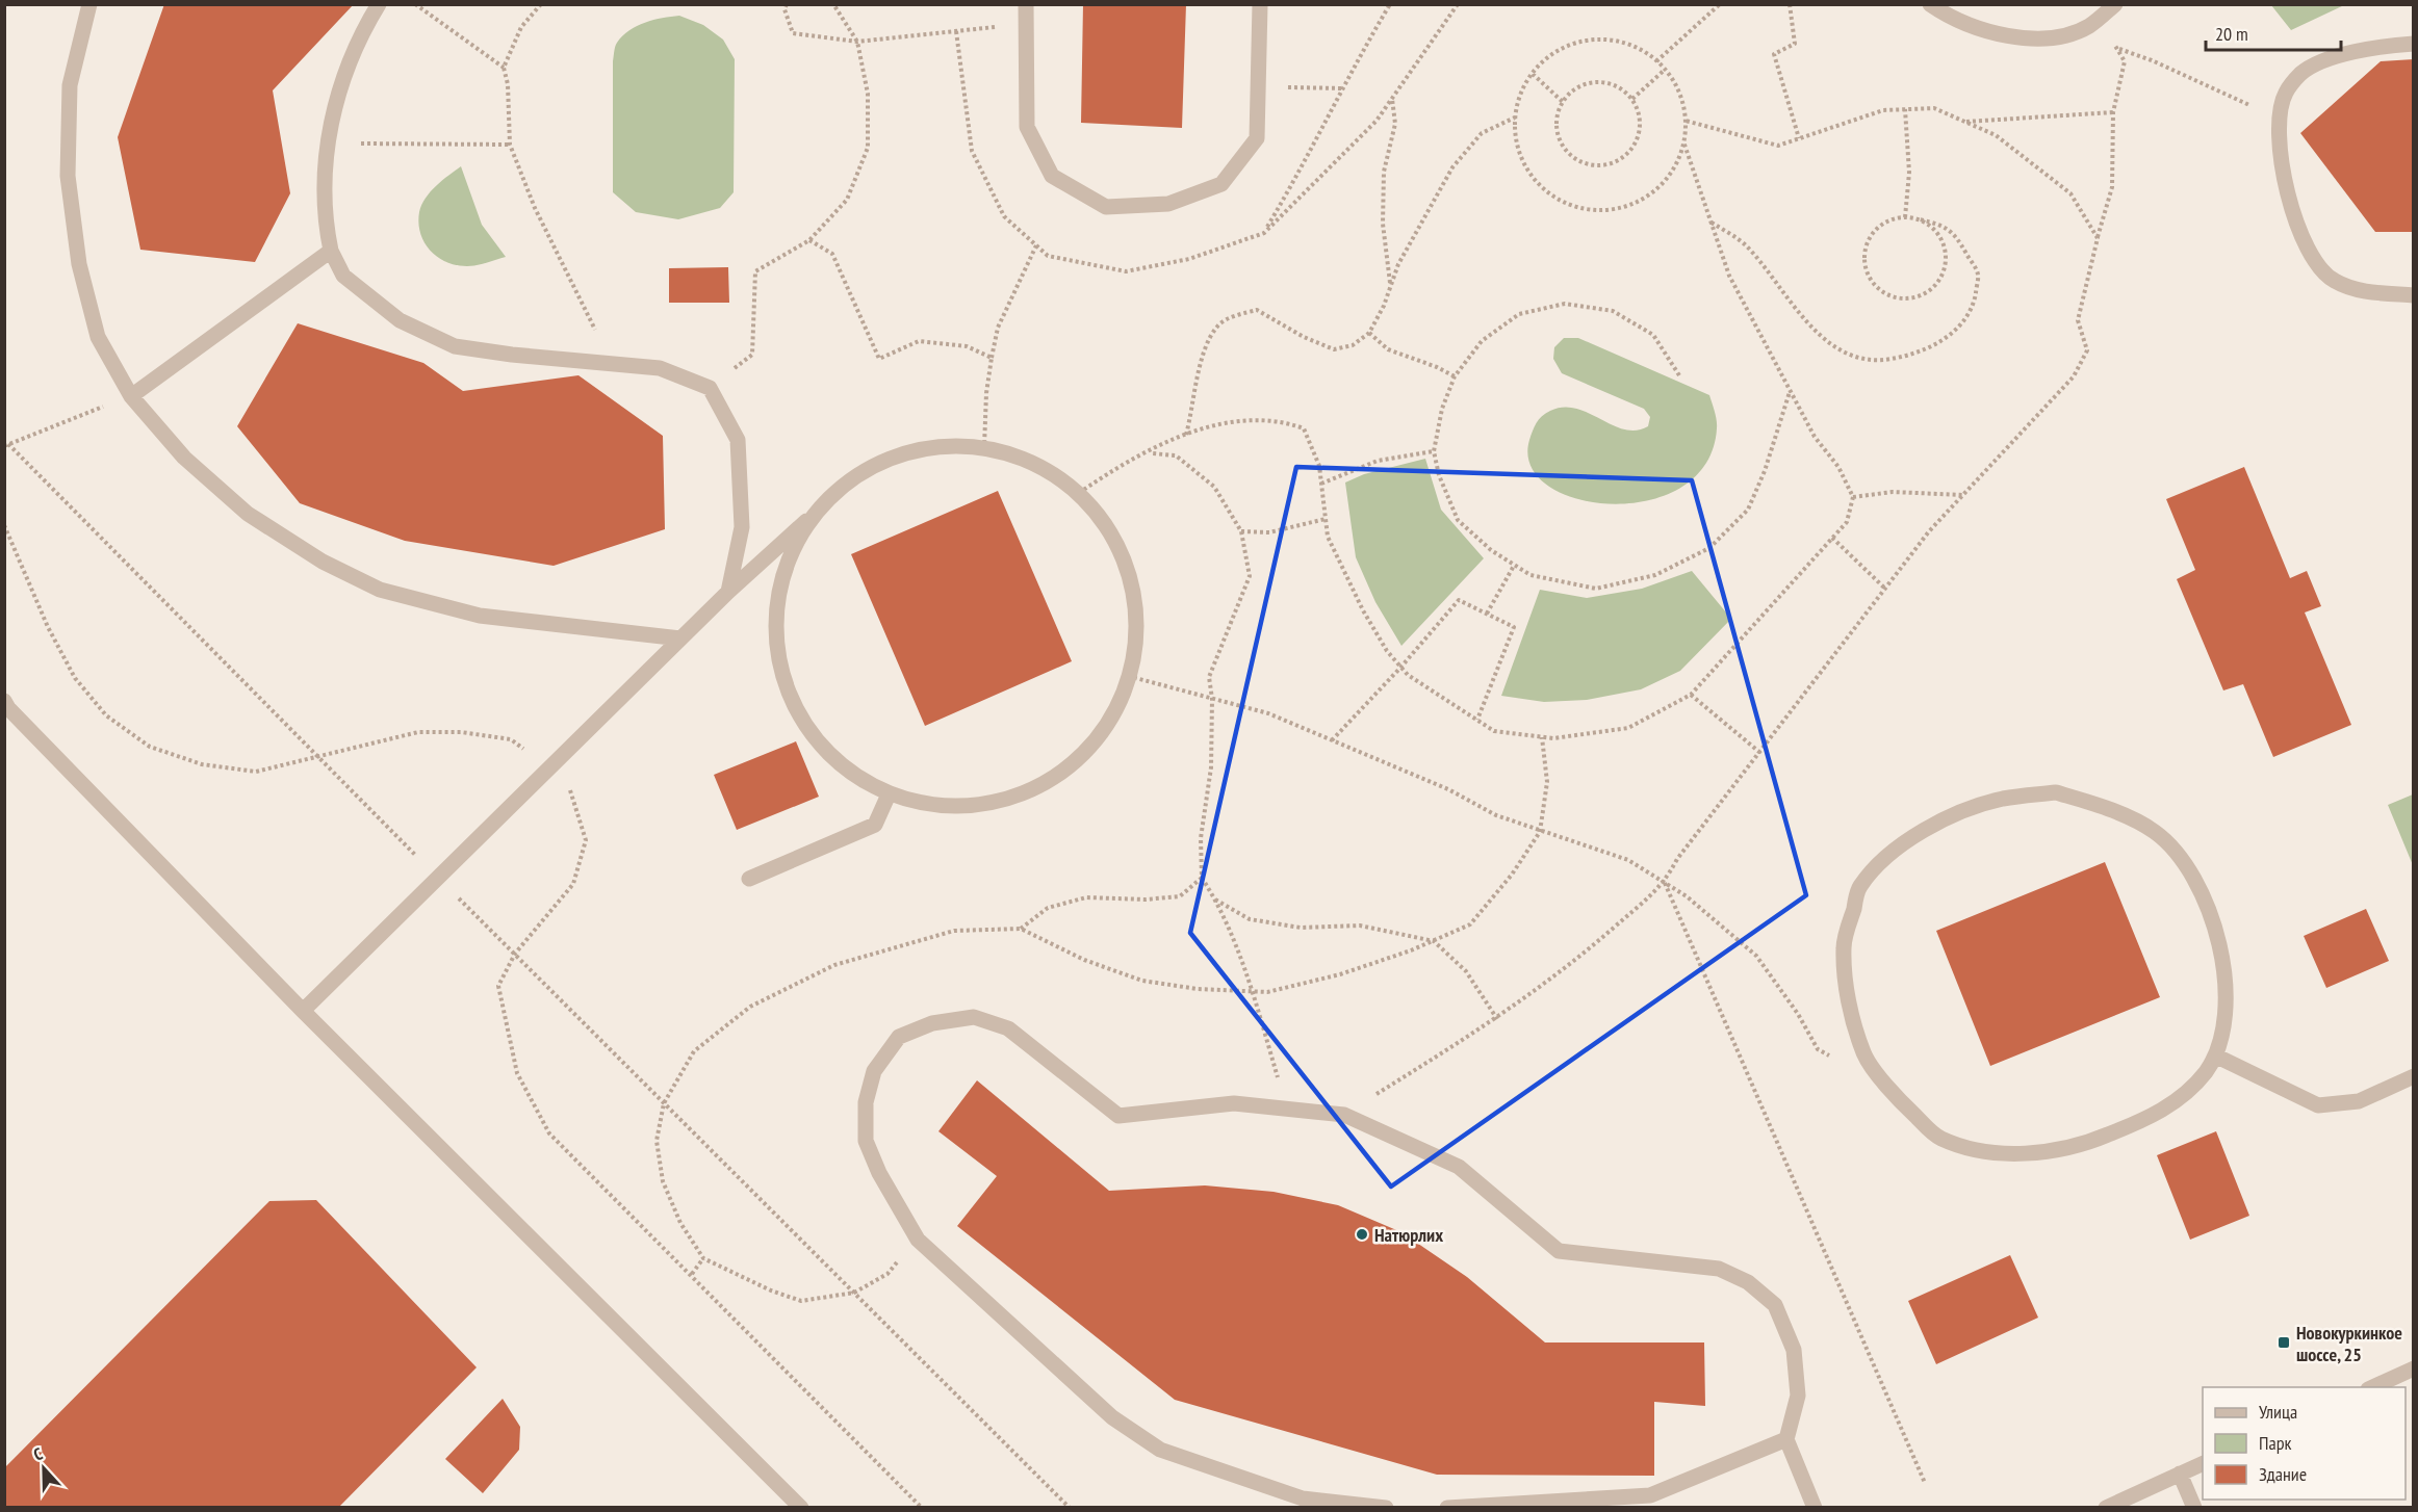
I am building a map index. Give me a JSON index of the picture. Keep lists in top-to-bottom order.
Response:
{
  "places": {
    "other": ["Натюрлих"],
    "transit": ["Новокуркинкое шоссе, 25"]
  },
  "legend": ["Улица", "Парк", "Здание"],
  "scale_bar": "20 m",
  "north": "top"
}
